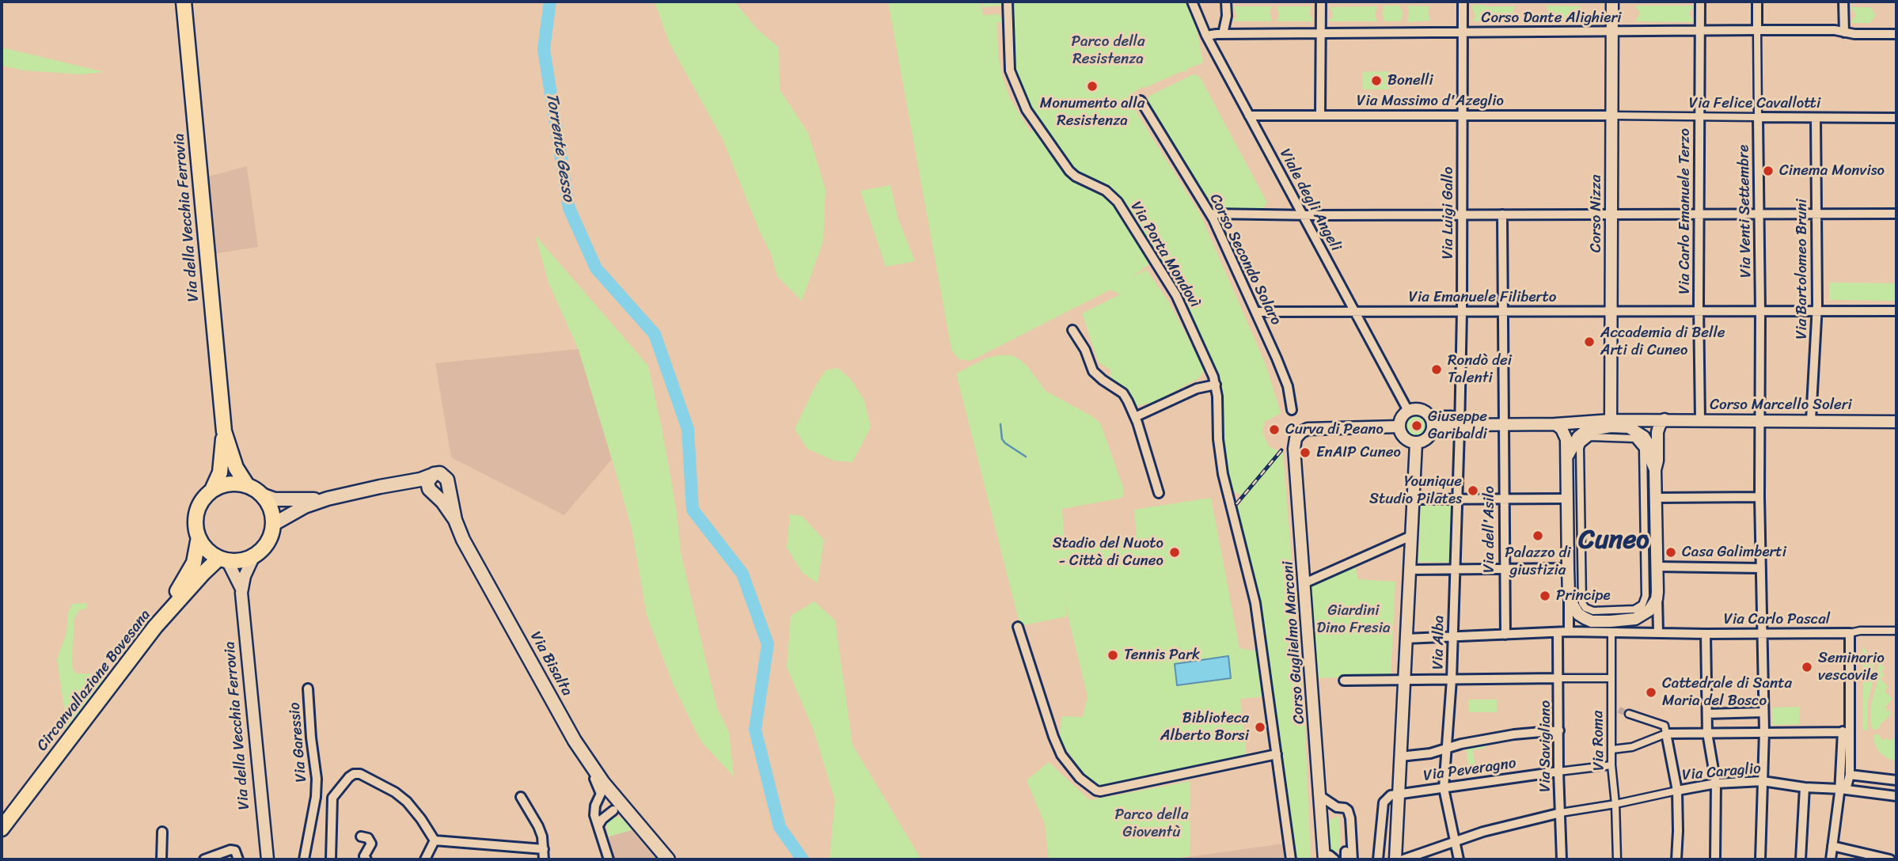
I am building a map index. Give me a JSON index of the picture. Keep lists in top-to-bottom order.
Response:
{
  "streets": {
    "main road": ["Via della Vecchia Ferrovia", "Via Bisalta", "Circonvallazione Bovesana"],
    "street": [
      "Corso Dante Alighieri",
      "Via Massimo d'Azeglio",
      "Via Felice Cavallotti",
      "Viale degli Angeli",
      "Via Carlo Emanuele Terzo",
      "Via Venti Settembre",
      "Via Luigi Gallo",
      "Corso Nizza",
      "Via Porta Mondovì",
      "Corso Secondo Solaro",
      "Via Bartolomeo Bruni",
      "Via Emanuele Filiberto",
      "Corso Marcello Soleri",
      "Via dell'Asilo",
      "Via Carlo Pascal",
      "Corso Guglielmo Marconi",
      "Via Alba",
      "Via Roma",
      "Via Garessio",
      "Via Savigliano",
      "Via Peveragno",
      "Via Caraglio"
    ]
  },
  "crossings": [
    ["Corso Dante Alighieri", "Viale degli Angeli"],
    ["Corso Dante Alighieri", "Via Carlo Emanuele Terzo"],
    ["Corso Dante Alighieri", "Via Venti Settembre"],
    ["Corso Dante Alighieri", "Via Luigi Gallo"],
    ["Corso Dante Alighieri", "Corso Nizza"],
    ["Via Massimo d'Azeglio", "Via Felice Cavallotti"],
    ["Via Massimo d'Azeglio", "Viale degli Angeli"],
    ["Via Massimo d'Azeglio", "Via Luigi Gallo"],
    ["Via Massimo d'Azeglio", "Corso Nizza"],
    ["Via Felice Cavallotti", "Via Carlo Emanuele Terzo"],
    ["Via Felice Cavallotti", "Via Venti Settembre"],
    ["Via Felice Cavallotti", "Corso Nizza"],
    ["Via Felice Cavallotti", "Via Bartolomeo Bruni"],
    ["Viale degli Angeli", "Via Emanuele Filiberto"],
    ["Viale degli Angeli", "Corso Guglielmo Marconi"],
    ["Via Carlo Emanuele Terzo", "Via Emanuele Filiberto"],
    ["Via Carlo Emanuele Terzo", "Corso Marcello Soleri"],
    ["Via Venti Settembre", "Via Emanuele Filiberto"],
    ["Via Venti Settembre", "Corso Marcello Soleri"],
    ["Via Venti Settembre", "Via Carlo Pascal"],
    ["Via Venti Settembre", "Via Caraglio"],
    ["Via Luigi Gallo", "Via Emanuele Filiberto"],
    ["Via Luigi Gallo", "Via Alba"],
    ["Corso Nizza", "Via Emanuele Filiberto"],
    ["Corso Nizza", "Corso Marcello Soleri"],
    ["Via della Vecchia Ferrovia", "Circonvallazione Bovesana"],
    ["Corso Secondo Solaro", "Via Emanuele Filiberto"],
    ["Via Bartolomeo Bruni", "Via Emanuele Filiberto"],
    ["Via Bartolomeo Bruni", "Corso Marcello Soleri"],
    ["Via Emanuele Filiberto", "Via dell'Asilo"],
    ["Via dell'Asilo", "Via Carlo Pascal"],
    ["Via Carlo Pascal", "Via Alba"],
    ["Via Carlo Pascal", "Via Roma"],
    ["Via Carlo Pascal", "Via Savigliano"],
    ["Via Alba", "Via Peveragno"],
    ["Via Roma", "Via Peveragno"],
    ["Via Roma", "Via Caraglio"],
    ["Via Savigliano", "Via Peveragno"],
    ["Via Savigliano", "Via Caraglio"]
  ],
  "districts": ["Cuneo"],
  "water": ["Torrente Gesso"],
  "parks": ["Parco della Resistenza", "Giardini Dino Fresia", "Parco della Gioventù"],
  "places": [
    "Bonelli",
    "Monumento alla Resistenza",
    "Cinema Monviso",
    "Accademia di Belle Arti di Cuneo",
    "Rondò dei Talenti",
    "Giuseppe Garibaldi",
    "Curva di Peano",
    "EnAIP Cuneo",
    "Younique Studio Pilates",
    "Palazzo di giustizia",
    "Stadio del Nuoto - Città di Cuneo",
    "Casa Galimberti",
    "Principe",
    "Tennis Park",
    "Seminario vescovile",
    "Cattedrale di Santa Maria del Bosco",
    "Biblioteca Alberto Borsi"
  ]
}
